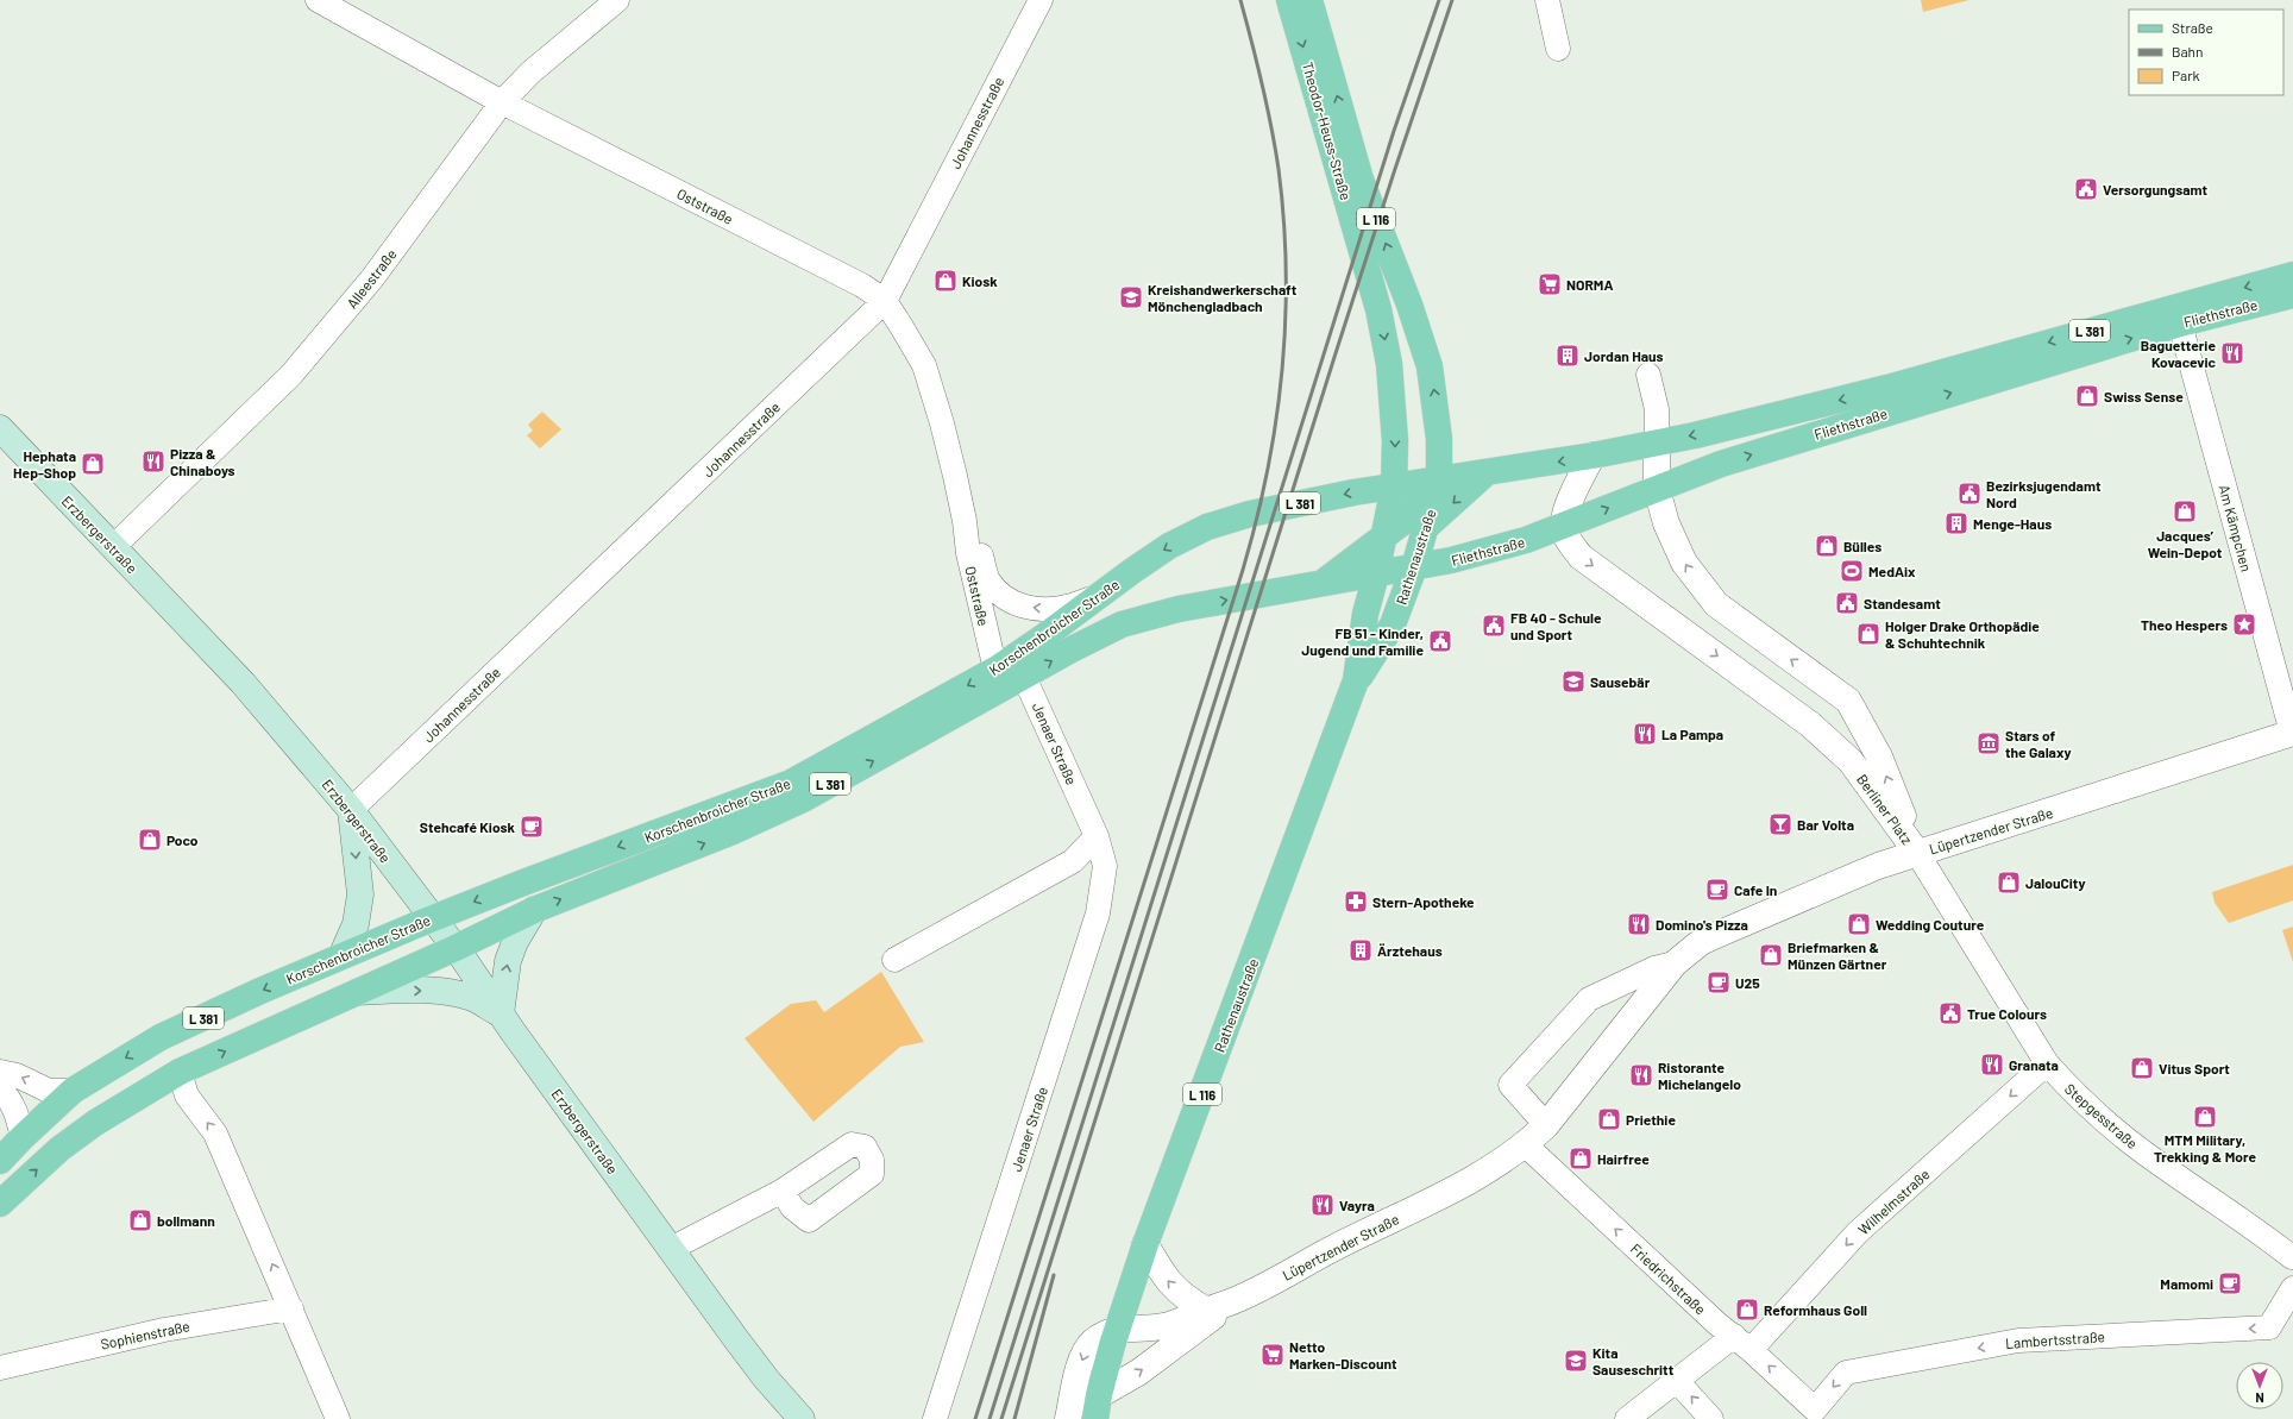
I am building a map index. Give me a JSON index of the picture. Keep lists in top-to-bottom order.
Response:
{
  "streets": {
    "main road": [
      "Theodor-Heuss-Straße",
      "L 116",
      "Fliethstraße",
      "L 381",
      "Erzbergerstraße",
      "Rathenaustraße",
      "Korschenbroicher Straße"
    ],
    "street": [
      "Johannesstraße",
      "Oststraße",
      "Alleestraße",
      "Am Kämpchen",
      "Jenaer Straße",
      "Berliner Platz",
      "Lüpertzender Straße",
      "Stepgesstraße",
      "Wilhelmstraße",
      "Friedrichstraße",
      "Sophienstraße",
      "Lambertsstraße"
    ]
  },
  "crossings": [
    ["Johannesstraße", "Oststraße"],
    ["Johannesstraße", "Erzbergerstraße"],
    ["Theodor-Heuss-Straße", "Fliethstraße"],
    ["Theodor-Heuss-Straße", "Rathenaustraße"],
    ["Theodor-Heuss-Straße", "Korschenbroicher Straße"],
    ["Oststraße", "Alleestraße"],
    ["Oststraße", "Korschenbroicher Straße"],
    ["Alleestraße", "Erzbergerstraße"],
    ["Fliethstraße", "Am Kämpchen"],
    ["Fliethstraße", "Rathenaustraße"],
    ["Fliethstraße", "Korschenbroicher Straße"],
    ["Fliethstraße", "Berliner Platz"],
    ["Am Kämpchen", "Lüpertzender Straße"],
    ["Erzbergerstraße", "Korschenbroicher Straße"],
    ["Rathenaustraße", "Korschenbroicher Straße"],
    ["Rathenaustraße", "Lüpertzender Straße"],
    ["Korschenbroicher Straße", "Jenaer Straße"],
    ["Berliner Platz", "Lüpertzender Straße"],
    ["Berliner Platz", "Stepgesstraße"],
    ["Lüpertzender Straße", "Stepgesstraße"],
    ["Lüpertzender Straße", "Friedrichstraße"],
    ["Stepgesstraße", "Wilhelmstraße"],
    ["Wilhelmstraße", "Friedrichstraße"],
    ["Friedrichstraße", "Lambertsstraße"]
  ],
  "one_way": ["Wilhelmstraße", "Friedrichstraße", "Lambertsstraße"],
  "places": {
    "public building": [
      "Versorgungsamt",
      "Bezirksjugendamt Nord",
      "Standesamt",
      "FB 40 - Schule und Sport",
      "FB 51 - Kinder, Jugend und Familie",
      "True Colours"
    ],
    "shop": [
      "Kiosk",
      "Swiss Sense",
      "Hephata Hep-Shop",
      "Jacques’ Wein-Depot",
      "Bülles",
      "Holger Drake Orthopädie & Schuhtechnik",
      "Poco",
      "JalouCity",
      "Wedding Couture",
      "Briefmarken & Münzen Gärtner",
      "Vitus Sport",
      "MTM Military, Trekking & More",
      "Priethie",
      "Hairfree",
      "bollmann",
      "Reformhaus Goll"
    ],
    "supermarket": ["NORMA", "Netto Marken-Discount"],
    "school or university": ["Kreishandwerkerschaft Mönchengladbach", "Sausebär", "Kita Sauseschritt"],
    "restaurant": [
      "Baguetterie Kovacevic",
      "Pizza & Chinaboys",
      "La Pampa",
      "Domino's Pizza",
      "Granata",
      "Ristorante Michelangelo",
      "Vayra"
    ],
    "building": ["Jordan Haus", "Menge-Haus", "Ärztehaus"],
    "sports": ["MedAix"],
    "place": ["Theo Hespers"],
    "museum": ["Stars of the Galaxy"],
    "bar": ["Bar Volta"],
    "cafe": [
      "Stehcafé Kiosk",
      "Cafe In",
      "U25",
      "Mamomi"
    ],
    "pharmacy": ["Stern-Apotheke"]
  },
  "legend": ["Straße", "Bahn", "Park"],
  "north": "bottom"
}
